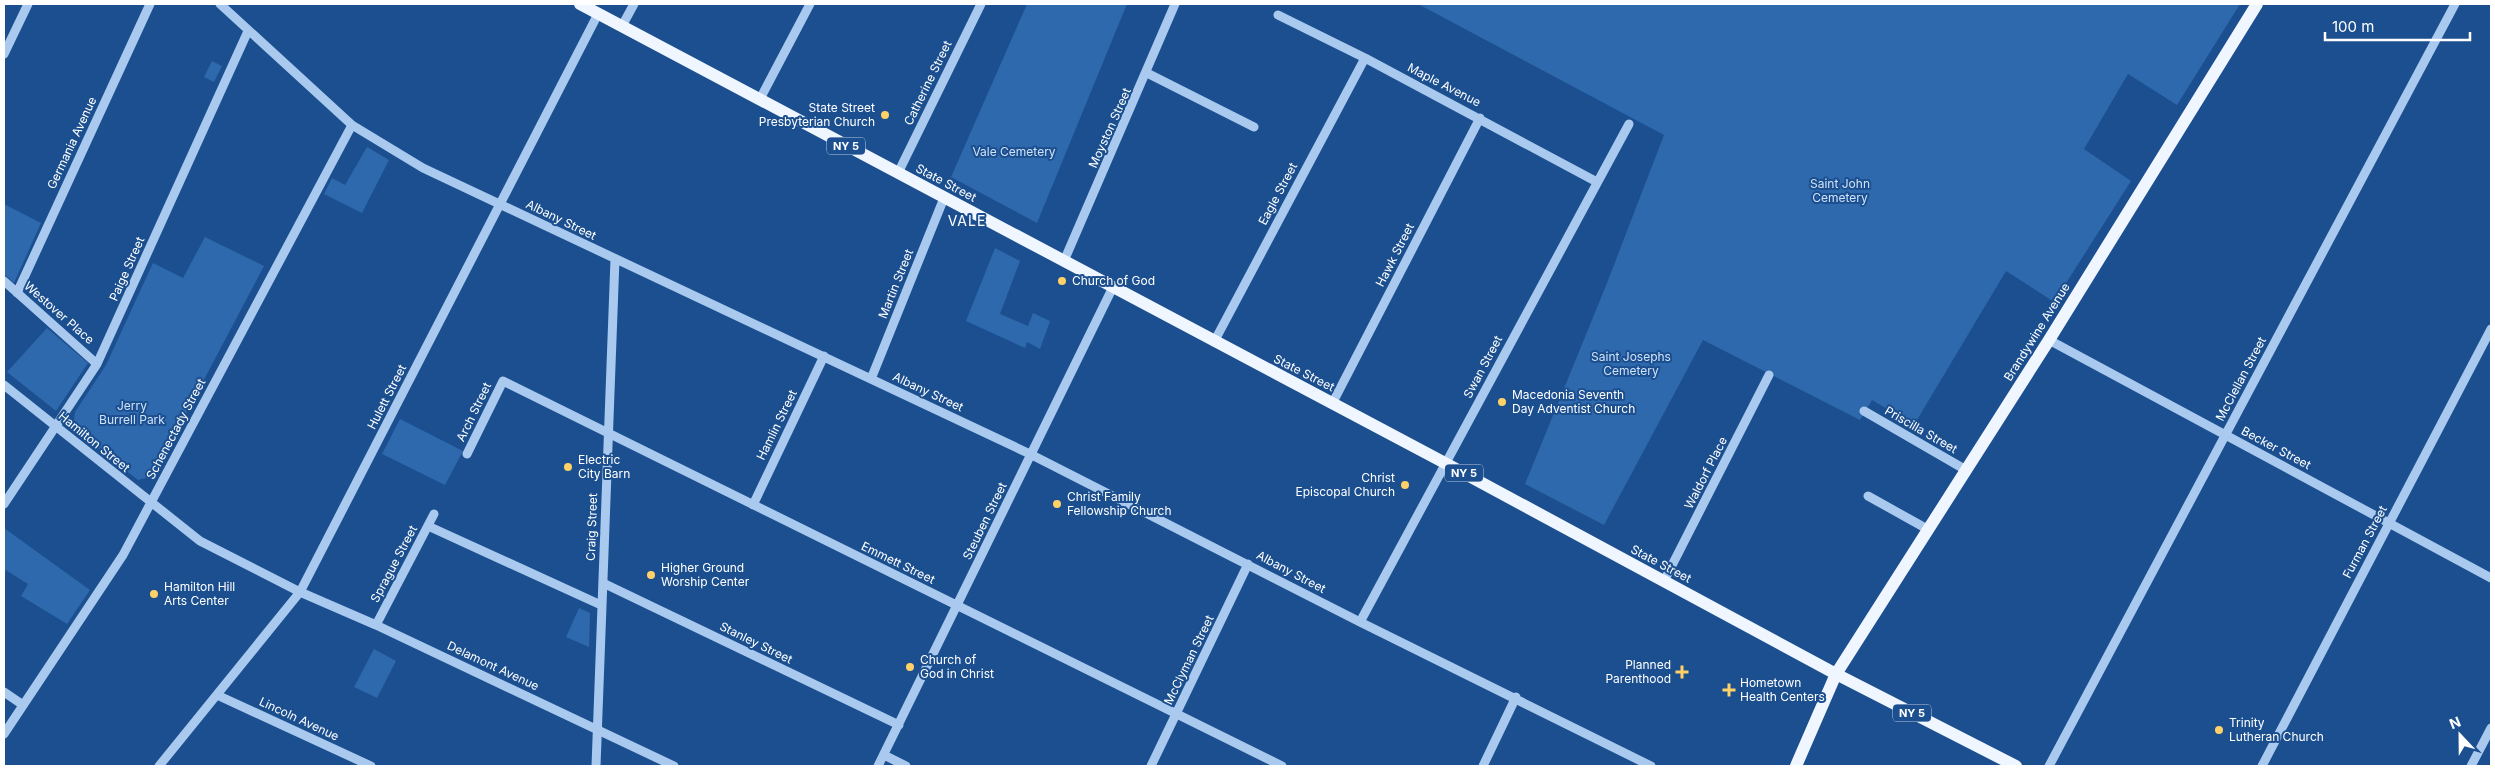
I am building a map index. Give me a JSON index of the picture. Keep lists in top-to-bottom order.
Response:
{
  "streets": {
    "main road": ["NY 5", "State Street", "Brandywine Avenue"],
    "street": [
      "Catherine Street",
      "Maple Avenue",
      "Moyston Street",
      "Germania Avenue",
      "Eagle Street",
      "Albany Street",
      "Hawk Street",
      "Paige Street",
      "Martin Street",
      "Westover Place",
      "Swan Street",
      "McClellan Street",
      "Hulett Street",
      "Arch Street",
      "Hamlin Street",
      "Schenectady Street",
      "Priscilla Street",
      "Hamilton Street",
      "Becker Street",
      "Waldorf Place",
      "Steuben Street",
      "Craig Street",
      "Furman Street",
      "Emmett Street",
      "Sprague Street",
      "Stanley Street",
      "McClyman Street",
      "Delamont Avenue",
      "Lincoln Avenue"
    ]
  },
  "crossings": [
    ["Catherine Street", "State Street"],
    ["Maple Avenue", "Eagle Street"],
    ["Maple Avenue", "Hawk Street"],
    ["Maple Avenue", "Swan Street"],
    ["Moyston Street", "State Street"],
    ["Germania Avenue", "Westover Place"],
    ["State Street", "Eagle Street"],
    ["State Street", "Hawk Street"],
    ["State Street", "Martin Street"],
    ["State Street", "Brandywine Avenue"],
    ["State Street", "Swan Street"],
    ["State Street", "Hulett Street"],
    ["State Street", "Waldorf Place"],
    ["State Street", "Steuben Street"],
    ["Albany Street", "Paige Street"],
    ["Albany Street", "Martin Street"],
    ["Albany Street", "Swan Street"],
    ["Albany Street", "Hulett Street"],
    ["Albany Street", "Hamlin Street"],
    ["Albany Street", "Schenectady Street"],
    ["Albany Street", "Steuben Street"],
    ["Albany Street", "Craig Street"],
    ["Albany Street", "McClyman Street"],
    ["Paige Street", "Westover Place"],
    ["Paige Street", "Hamilton Street"],
    ["Brandywine Avenue", "Priscilla Street"],
    ["Brandywine Avenue", "Becker Street"],
    ["McClellan Street", "Becker Street"],
    ["Hulett Street", "Hamilton Street"],
    ["Hulett Street", "Delamont Avenue"],
    ["Hulett Street", "Lincoln Avenue"],
    ["Arch Street", "Emmett Street"],
    ["Hamlin Street", "Emmett Street"],
    ["Schenectady Street", "Hamilton Street"],
    ["Hamilton Street", "Delamont Avenue"],
    ["Becker Street", "Furman Street"],
    ["Steuben Street", "Emmett Street"],
    ["Steuben Street", "Stanley Street"],
    ["Craig Street", "Emmett Street"],
    ["Craig Street", "Stanley Street"],
    ["Craig Street", "Delamont Avenue"],
    ["Emmett Street", "McClyman Street"],
    ["Sprague Street", "Delamont Avenue"]
  ],
  "districts": ["VALE"],
  "parks": [
    "Vale Cemetery",
    "Saint John Cemetery",
    "Saint Josephs Cemetery",
    "Jerry Burrell Park"
  ],
  "places": {
    "other": [
      "State Street Presbyterian Church",
      "Church of God",
      "Macedonia Seventh Day Adventist Church",
      "Electric City Barn",
      "Christ Episcopal Church",
      "Christ Family Fellowship Church",
      "Higher Ground Worship Center",
      "Hamilton Hill Arts Center",
      "Church of God in Christ",
      "Trinity Lutheran Church"
    ],
    "health": ["Planned Parenthood", "Hometown Health Centers"]
  },
  "scale_bar": "100 m",
  "north": "top"
}
